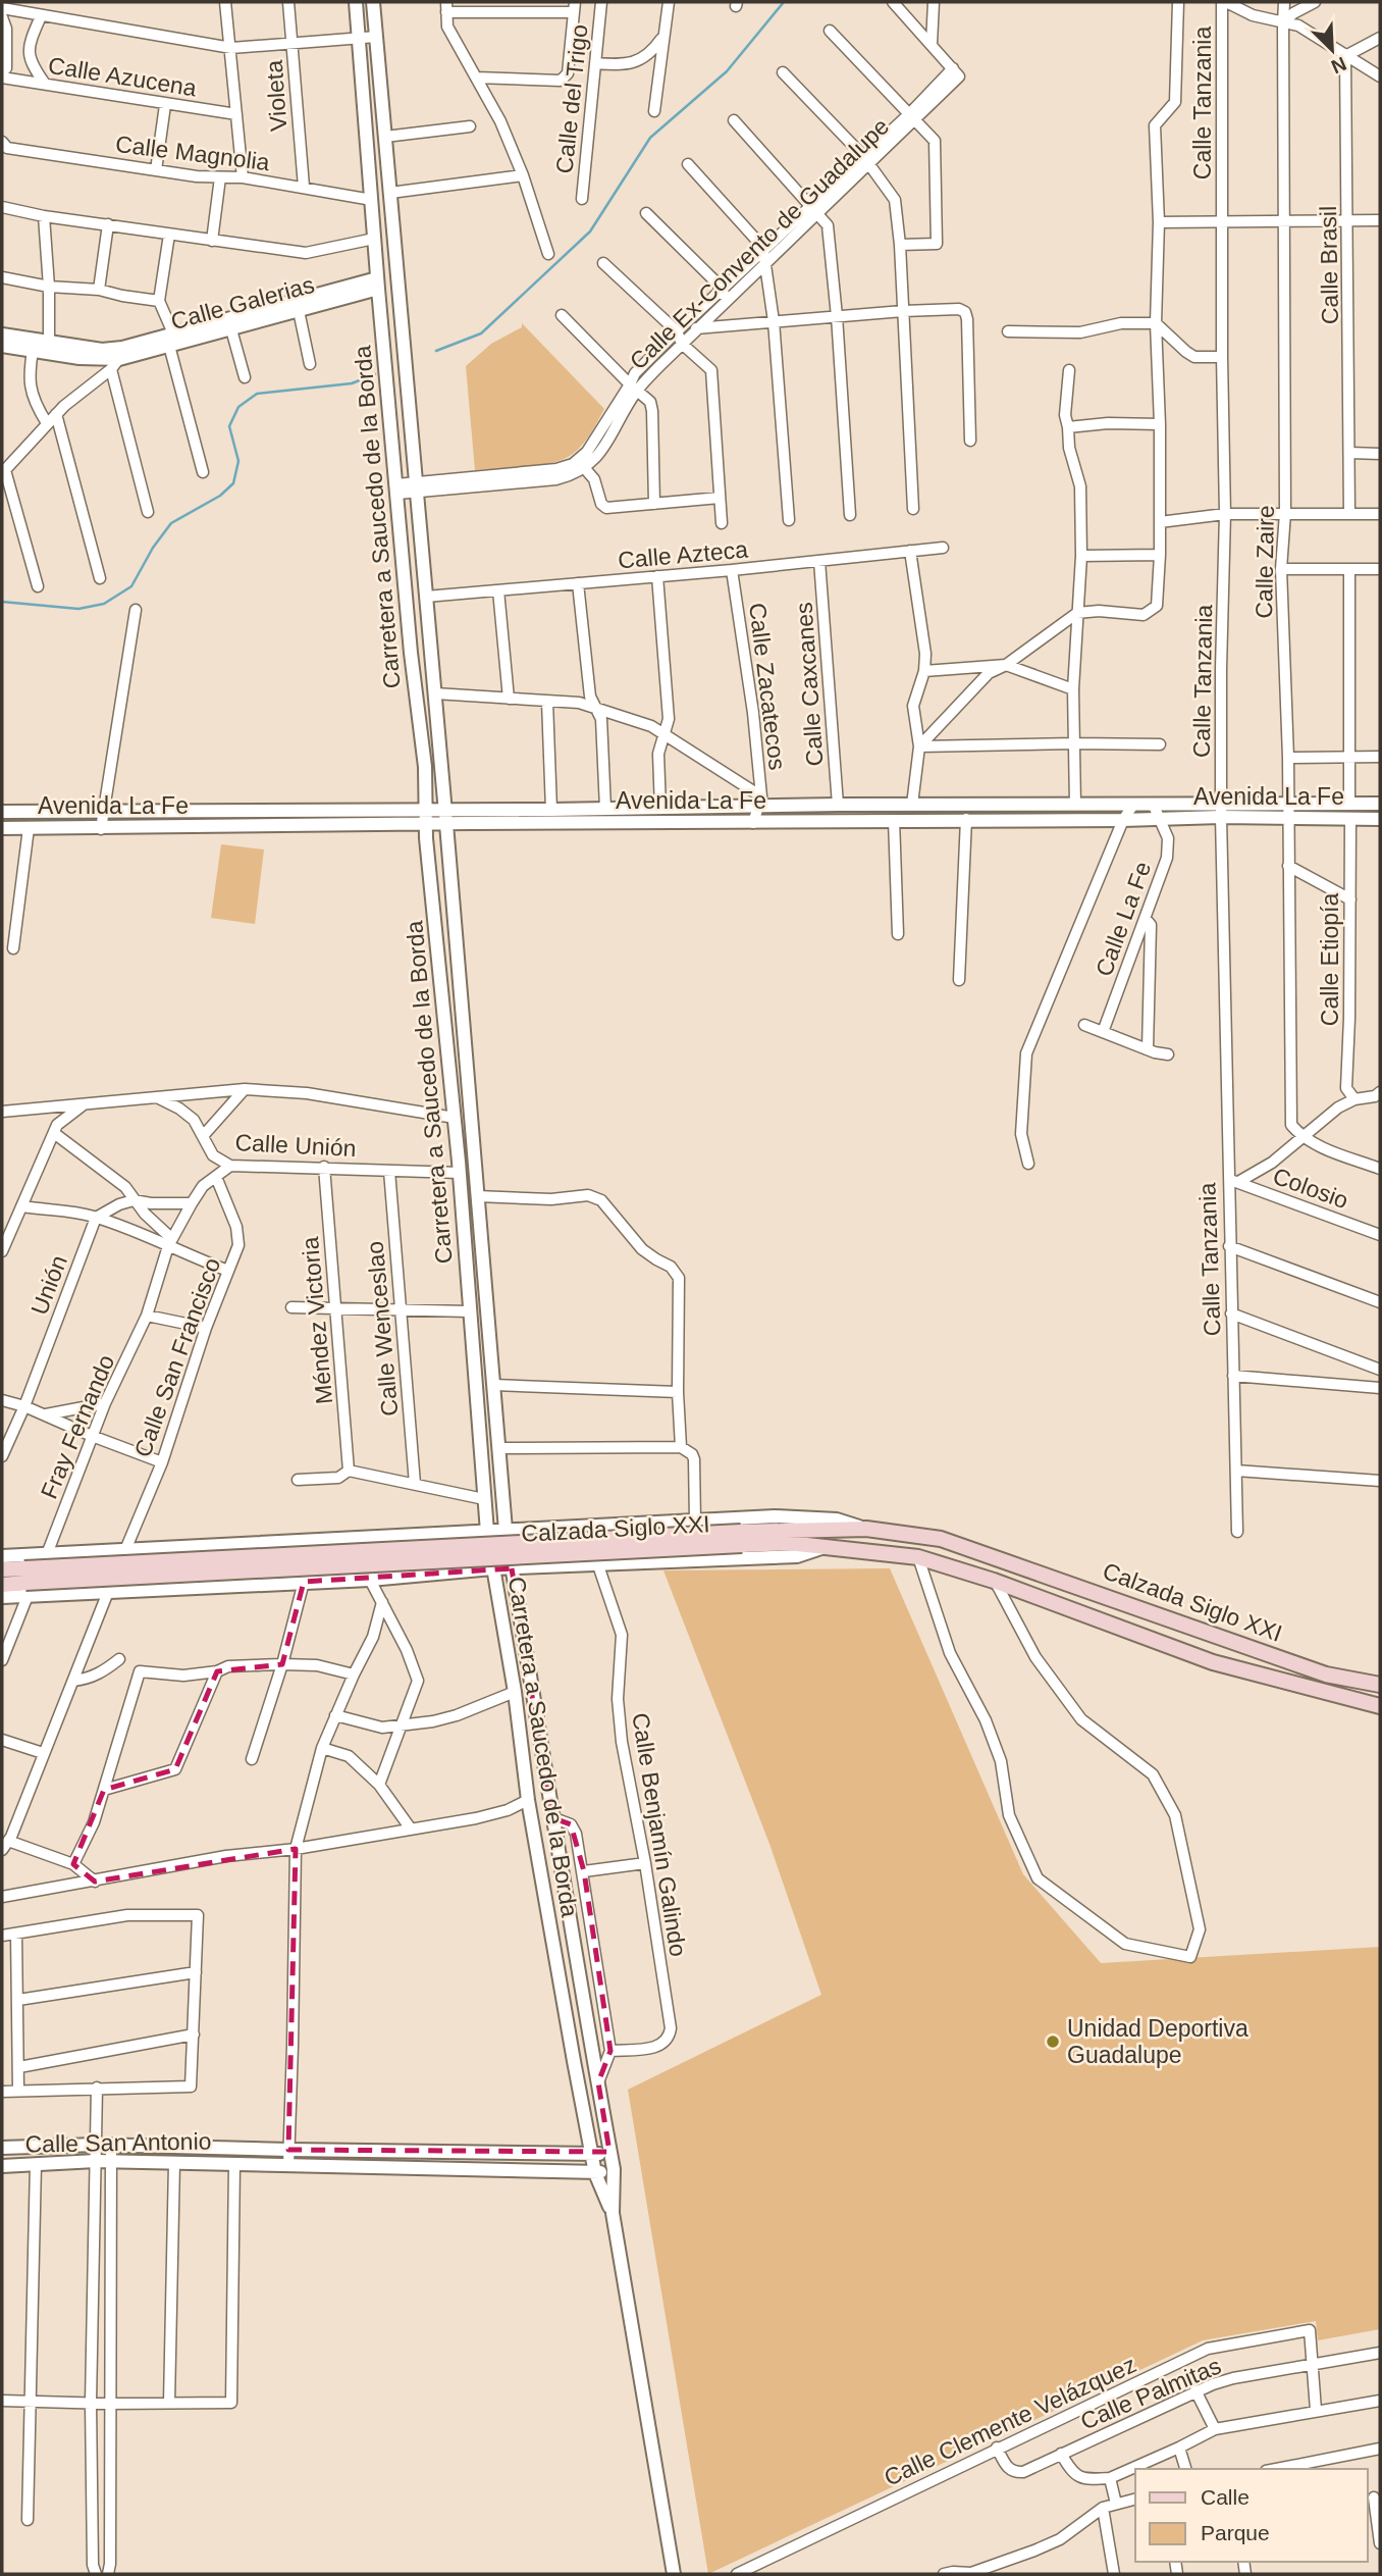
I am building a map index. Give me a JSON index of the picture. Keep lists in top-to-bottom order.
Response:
{
  "streets": {
    "main road": ["Calzada Siglo XXI"],
    "street": [
      "Calle Azucena",
      "Violeta",
      "Calle del Trigo",
      "Calle Tanzania",
      "Calle Magnolia",
      "Calle Ex-Convento de Guadalupe",
      "Calle Brasil",
      "Calle Galerias",
      "Carretera a Saucedo de la Borda",
      "Calle Azteca",
      "Calle Zaire",
      "Calle Caxcanes",
      "Calle Zacatecos",
      "Avenida La Fe",
      "Calle La Fe",
      "Calle Etiopía",
      "Calle Unión",
      "Colosio",
      "Unión",
      "Méndez Victoria",
      "Calle Wenceslao",
      "Calle San Francisco",
      "Fray Fernando",
      "Calle Benjamín Galindo",
      "Calle San Antonio",
      "Calle Palmitas",
      "Calle Clemente Velázquez"
    ]
  },
  "crossings": [
    ["Violeta", "Calle Magnolia"],
    ["Calle Tanzania", "Avenida La Fe"],
    ["Calle Tanzania", "Colosio"],
    ["Calle Magnolia", "Carretera a Saucedo de la Borda"],
    ["Calle Galerias", "Carretera a Saucedo de la Borda"],
    ["Carretera a Saucedo de la Borda", "Calle Azteca"],
    ["Carretera a Saucedo de la Borda", "Avenida La Fe"],
    ["Carretera a Saucedo de la Borda", "Calle Unión"],
    ["Carretera a Saucedo de la Borda", "Calzada Siglo XXI"],
    ["Carretera a Saucedo de la Borda", "Calle San Antonio"],
    ["Calle Azteca", "Calle Caxcanes"],
    ["Calle Azteca", "Calle Zacatecos"],
    ["Calle Zaire", "Avenida La Fe"],
    ["Calle Caxcanes", "Avenida La Fe"],
    ["Calle Zacatecos", "Avenida La Fe"],
    ["Avenida La Fe", "Calle La Fe"],
    ["Avenida La Fe", "Calle Etiopía"],
    ["Calle Unión", "Méndez Victoria"],
    ["Calle Unión", "Calle Wenceslao"],
    ["Calle Unión", "Fray Fernando"],
    ["Calle San Francisco", "Fray Fernando"],
    ["Calle San Francisco", "Calzada Siglo XXI"],
    ["Fray Fernando", "Calzada Siglo XXI"],
    ["Calle Palmitas", "Calle Clemente Velázquez"]
  ],
  "places": ["Unidad Deportiva Guadalupe"],
  "legend": ["Calle", "Parque"],
  "north": "bottom right"
}
